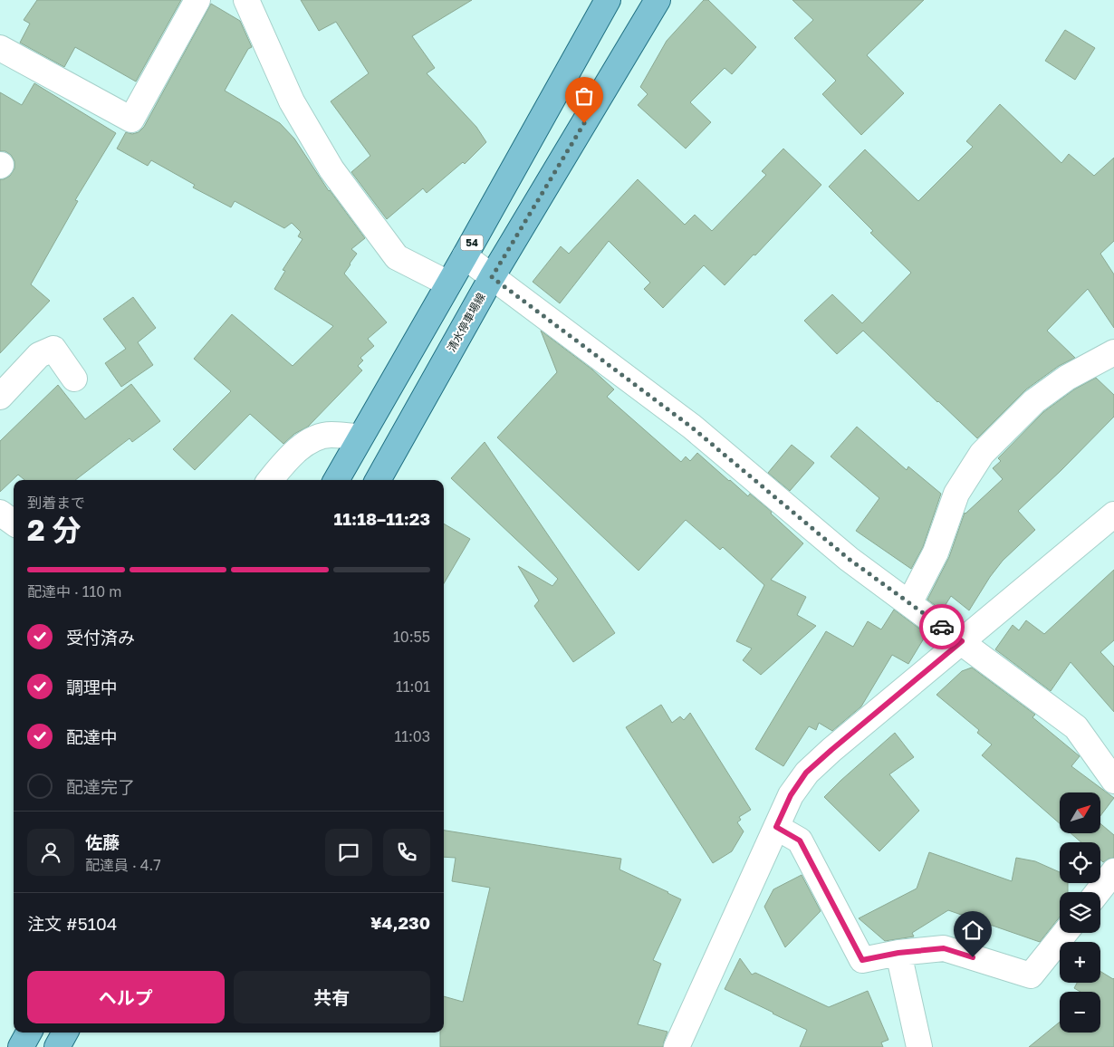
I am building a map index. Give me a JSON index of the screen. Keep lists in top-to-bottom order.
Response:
{
  "streets": {
    "main road": ["54", "清水停車場線"]
  },
  "north": "top right",
  "page": {
    "heading": ["2 分", "到着まで", "11:18–11:23"],
    "panel": [
      "佐藤",
      "配達員 · 4.7",
      "注文 #5104",
      "¥4,230"
    ],
    "bar": "配達中 · 110 m",
    "list": [
      ["受付済み", "10:55"],
      ["調理中", "11:01"],
      ["配達中", "11:03"],
      "配達完了"
    ],
    "map_buttons": ["+", "−"],
    "buttons": ["ヘルプ", "共有"]
  }
}
